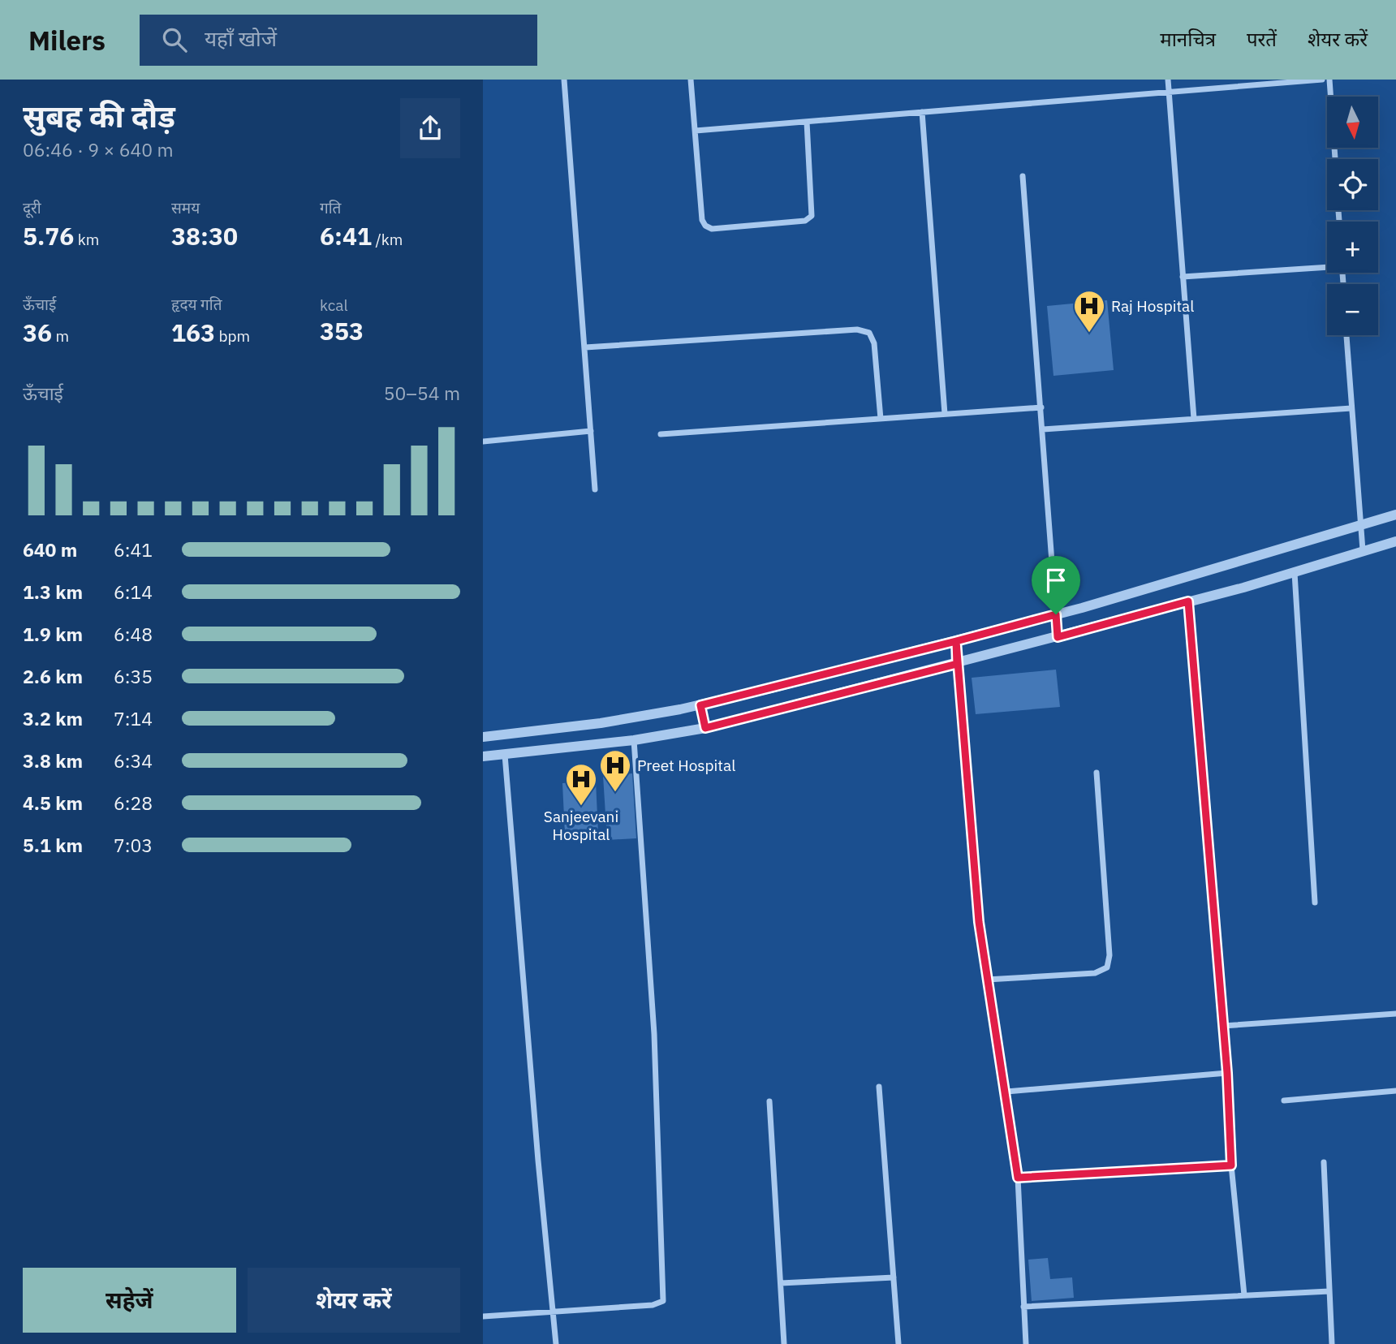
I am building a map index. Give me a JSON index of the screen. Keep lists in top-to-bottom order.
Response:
{
  "places": {
    "hospital": ["Raj Hospital", "Preet Hospital", "Sanjeevani Hospital"]
  },
  "north": "bottom",
  "page": {
    "header": "Milers",
    "search": "यहाँ खोजें",
    "nav": ["मानचित्र", "परतें", "शेयर करें"],
    "heading": ["सुबह की दौड़", "06:46 · 9 × 640 m"],
    "map_buttons": ["+", "−"],
    "stats": [
      ["दूरी", "5.76 km"],
      ["समय", "38:30"],
      ["गति", "6:41 /km"],
      ["ऊँचाई", "36 m"],
      ["हृदय गति", "163 bpm"],
      ["kcal", "353"]
    ],
    "chart": ["ऊँचाई", "50–54 m"],
    "list": [
      {
        "name": "640 m",
        "note": "6:41"
      },
      {
        "name": "1.3 km",
        "note": "6:14"
      },
      {
        "name": "1.9 km",
        "note": "6:48"
      },
      {
        "name": "2.6 km",
        "note": "6:35"
      },
      {
        "name": "3.2 km",
        "note": "7:14"
      },
      {
        "name": "3.8 km",
        "note": "6:34"
      },
      {
        "name": "4.5 km",
        "note": "6:28"
      },
      {
        "name": "5.1 km",
        "note": "7:03"
      }
    ],
    "buttons": ["सहेजें", "शेयर करें"]
  }
}
